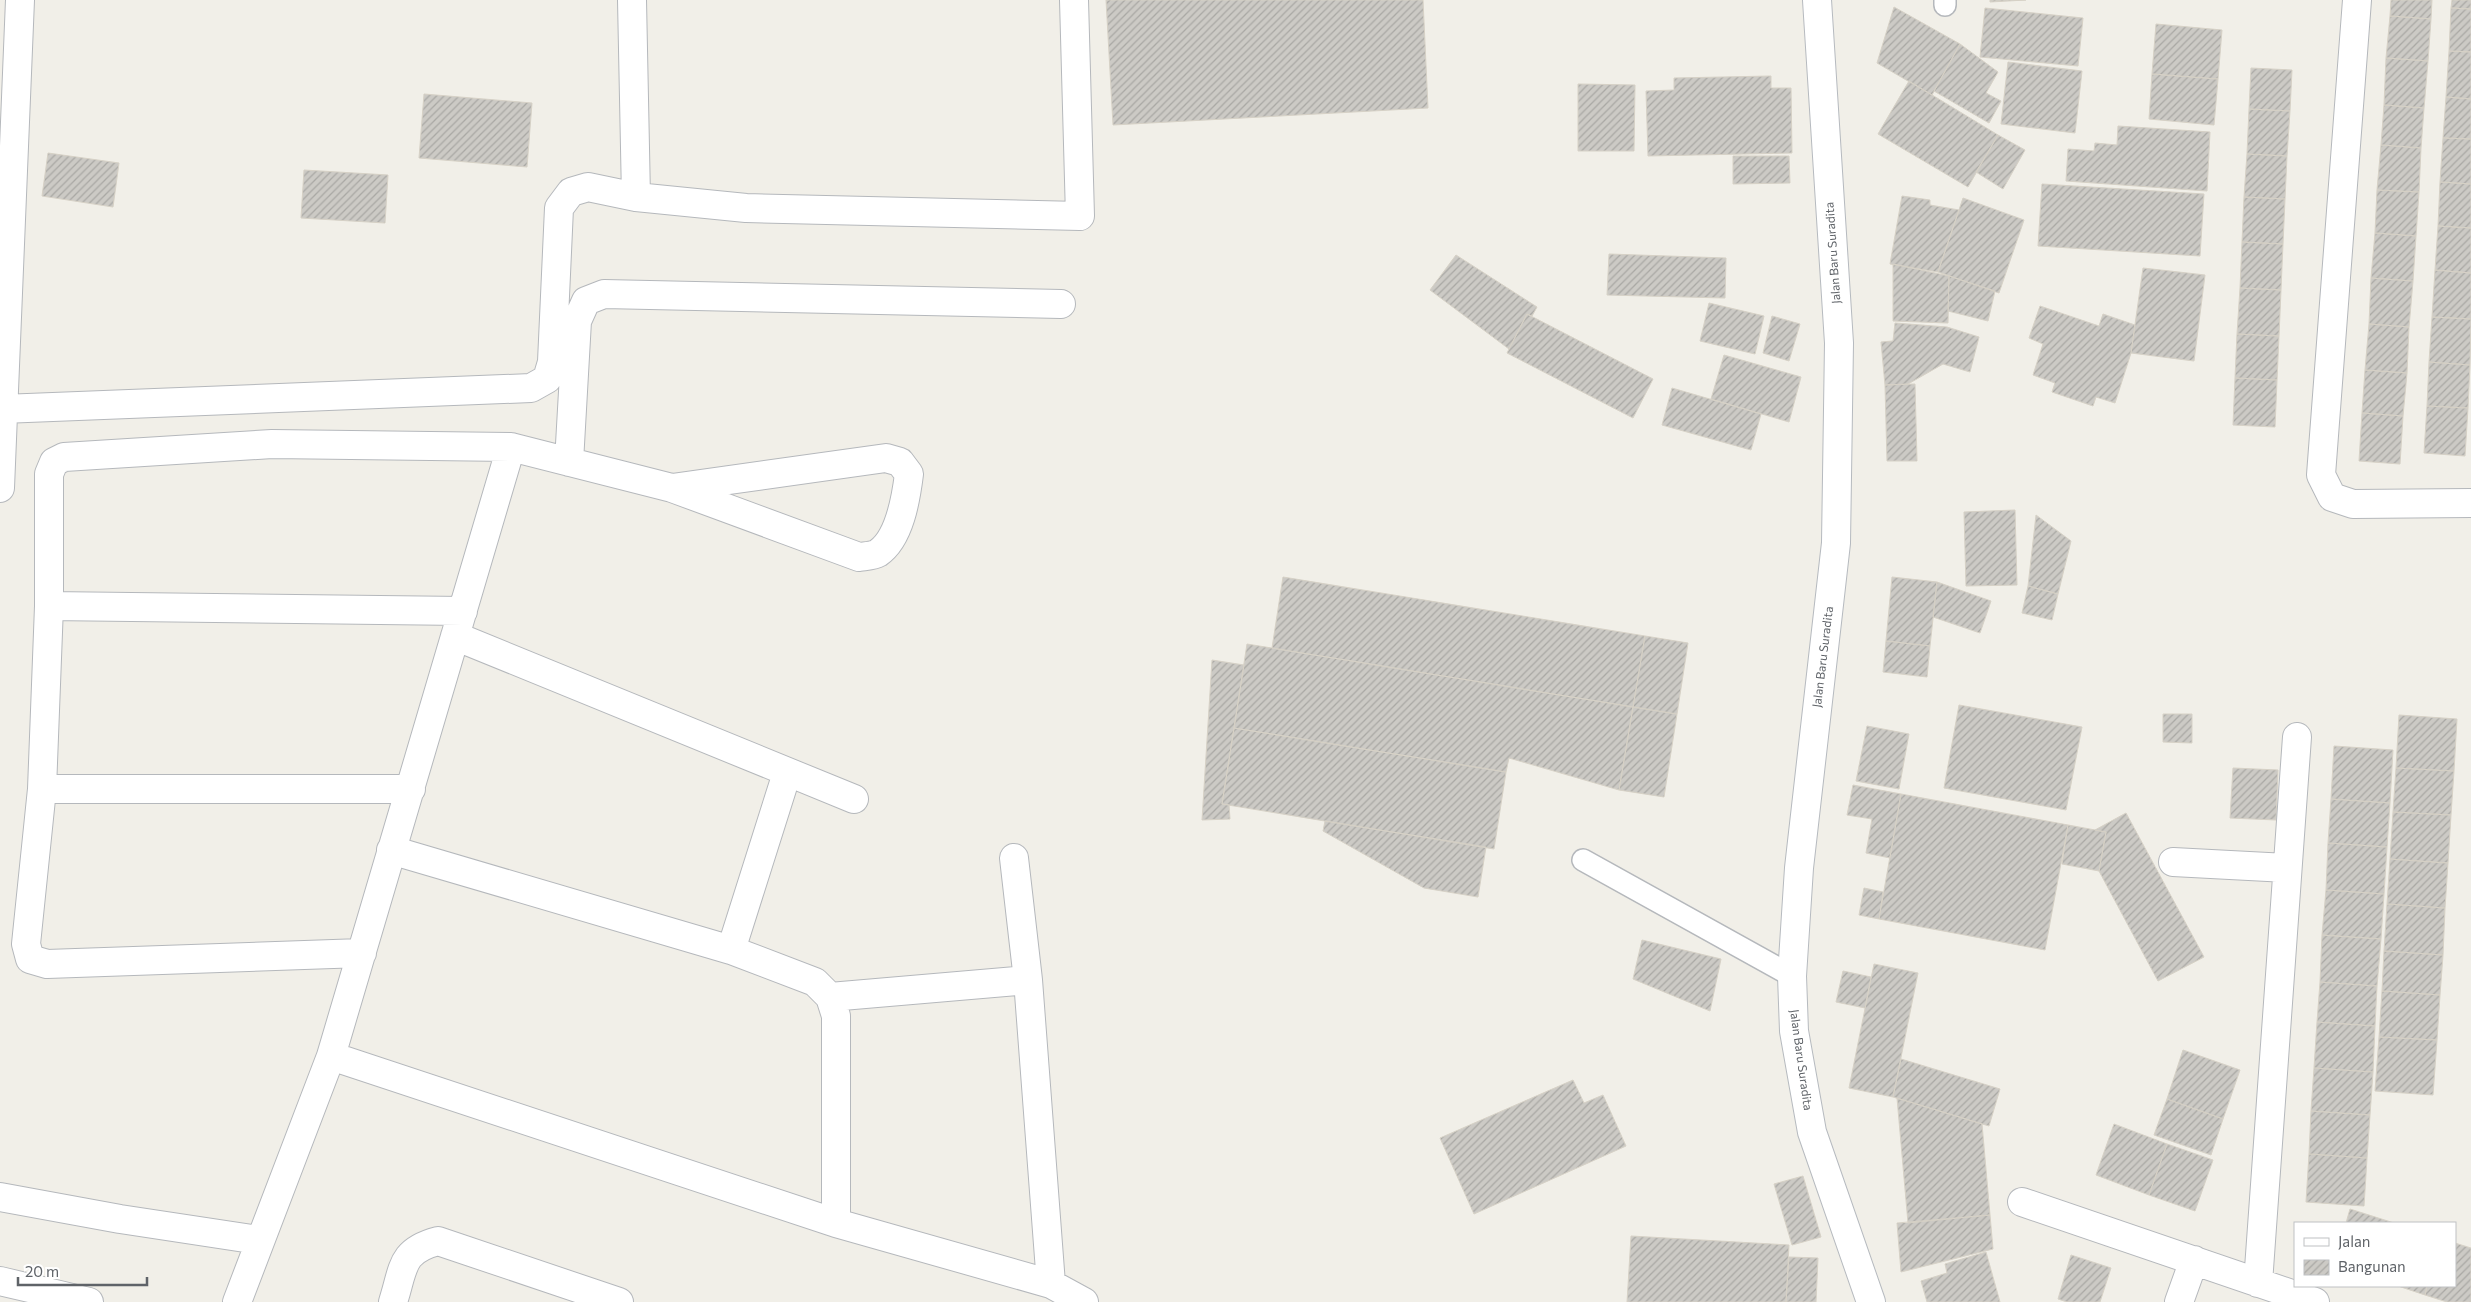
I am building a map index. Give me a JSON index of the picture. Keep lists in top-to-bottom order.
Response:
{
  "streets": {
    "street": ["Jalan Baru Suradita"]
  },
  "legend": ["Jalan", "Bangunan"],
  "scale_bar": "20 m"
}
